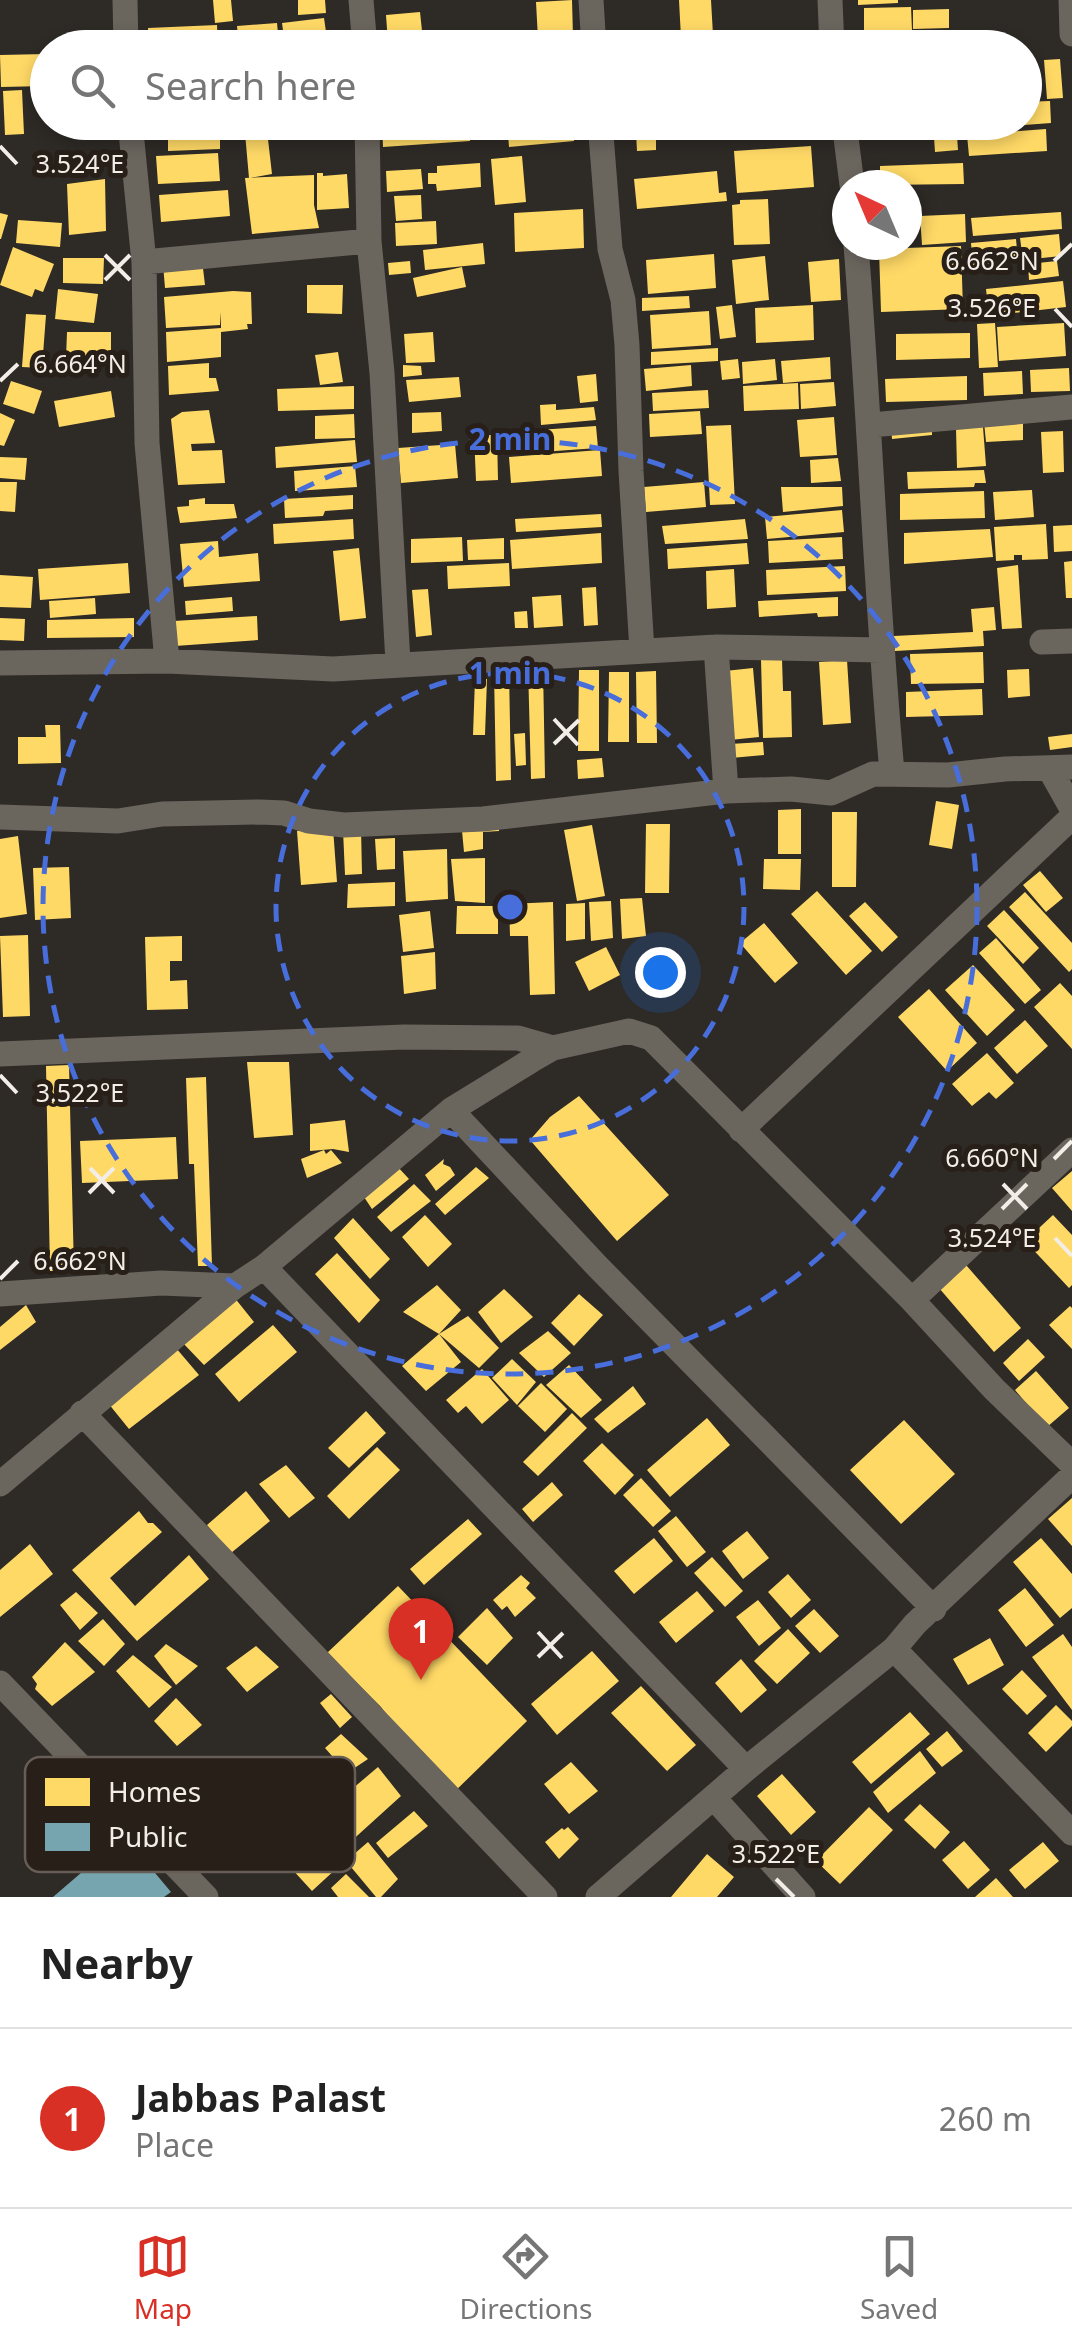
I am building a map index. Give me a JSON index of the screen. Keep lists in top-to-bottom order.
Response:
{
  "legend": ["Homes", "Public"],
  "north": "top left",
  "page": {
    "search": "Search here",
    "pins": "1",
    "heading": "Nearby",
    "list": [
      {
        "mark": "1",
        "name": "Jabbas Palast",
        "note": "Place",
        "value": "260 m"
      }
    ],
    "nav": ["Map", "Directions", "Saved"]
  },
  "coordinates": [
    "3.524°E",
    "6.662°N",
    "3.526°E",
    "6.664°N",
    "3.522°E",
    "6.660°N"
  ],
  "rings": ["2 min", "1 min"]
}
